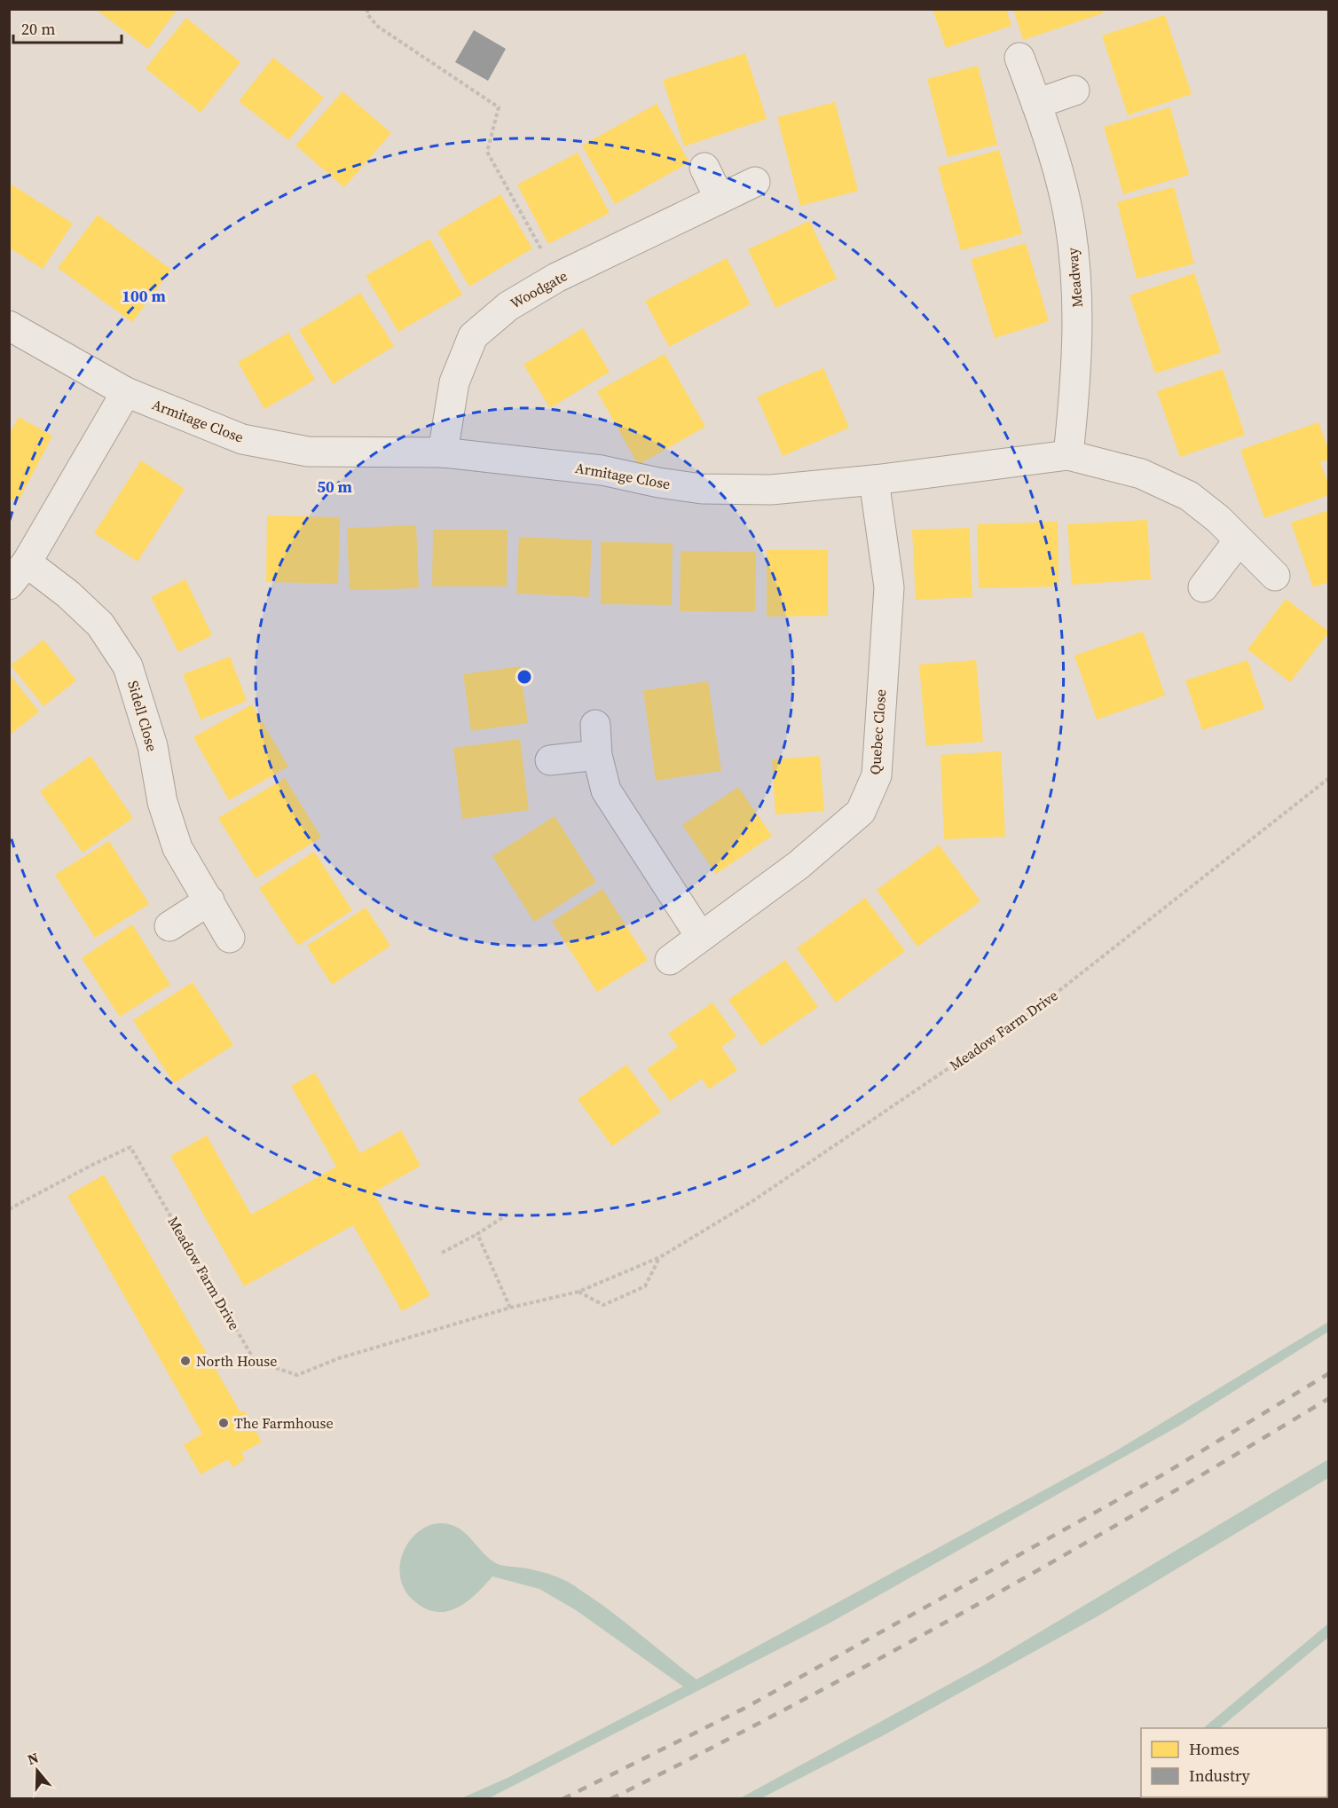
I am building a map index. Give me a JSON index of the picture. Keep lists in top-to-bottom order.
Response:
{
  "streets": {
    "street": [
      "Meadway",
      "Woodgate",
      "Armitage Close",
      "Sidell Close",
      "Quebec Close"
    ],
    "path": ["Meadow Farm Drive"]
  },
  "crossings": [
    ["Meadway", "Armitage Close"],
    ["Woodgate", "Armitage Close"],
    ["Armitage Close", "Sidell Close"],
    ["Armitage Close", "Quebec Close"]
  ],
  "places": ["North House", "The Farmhouse"],
  "legend": ["Homes", "Industry"],
  "scale_bar": "20 m",
  "north": "top",
  "rings": ["100 m", "50 m"]
}
